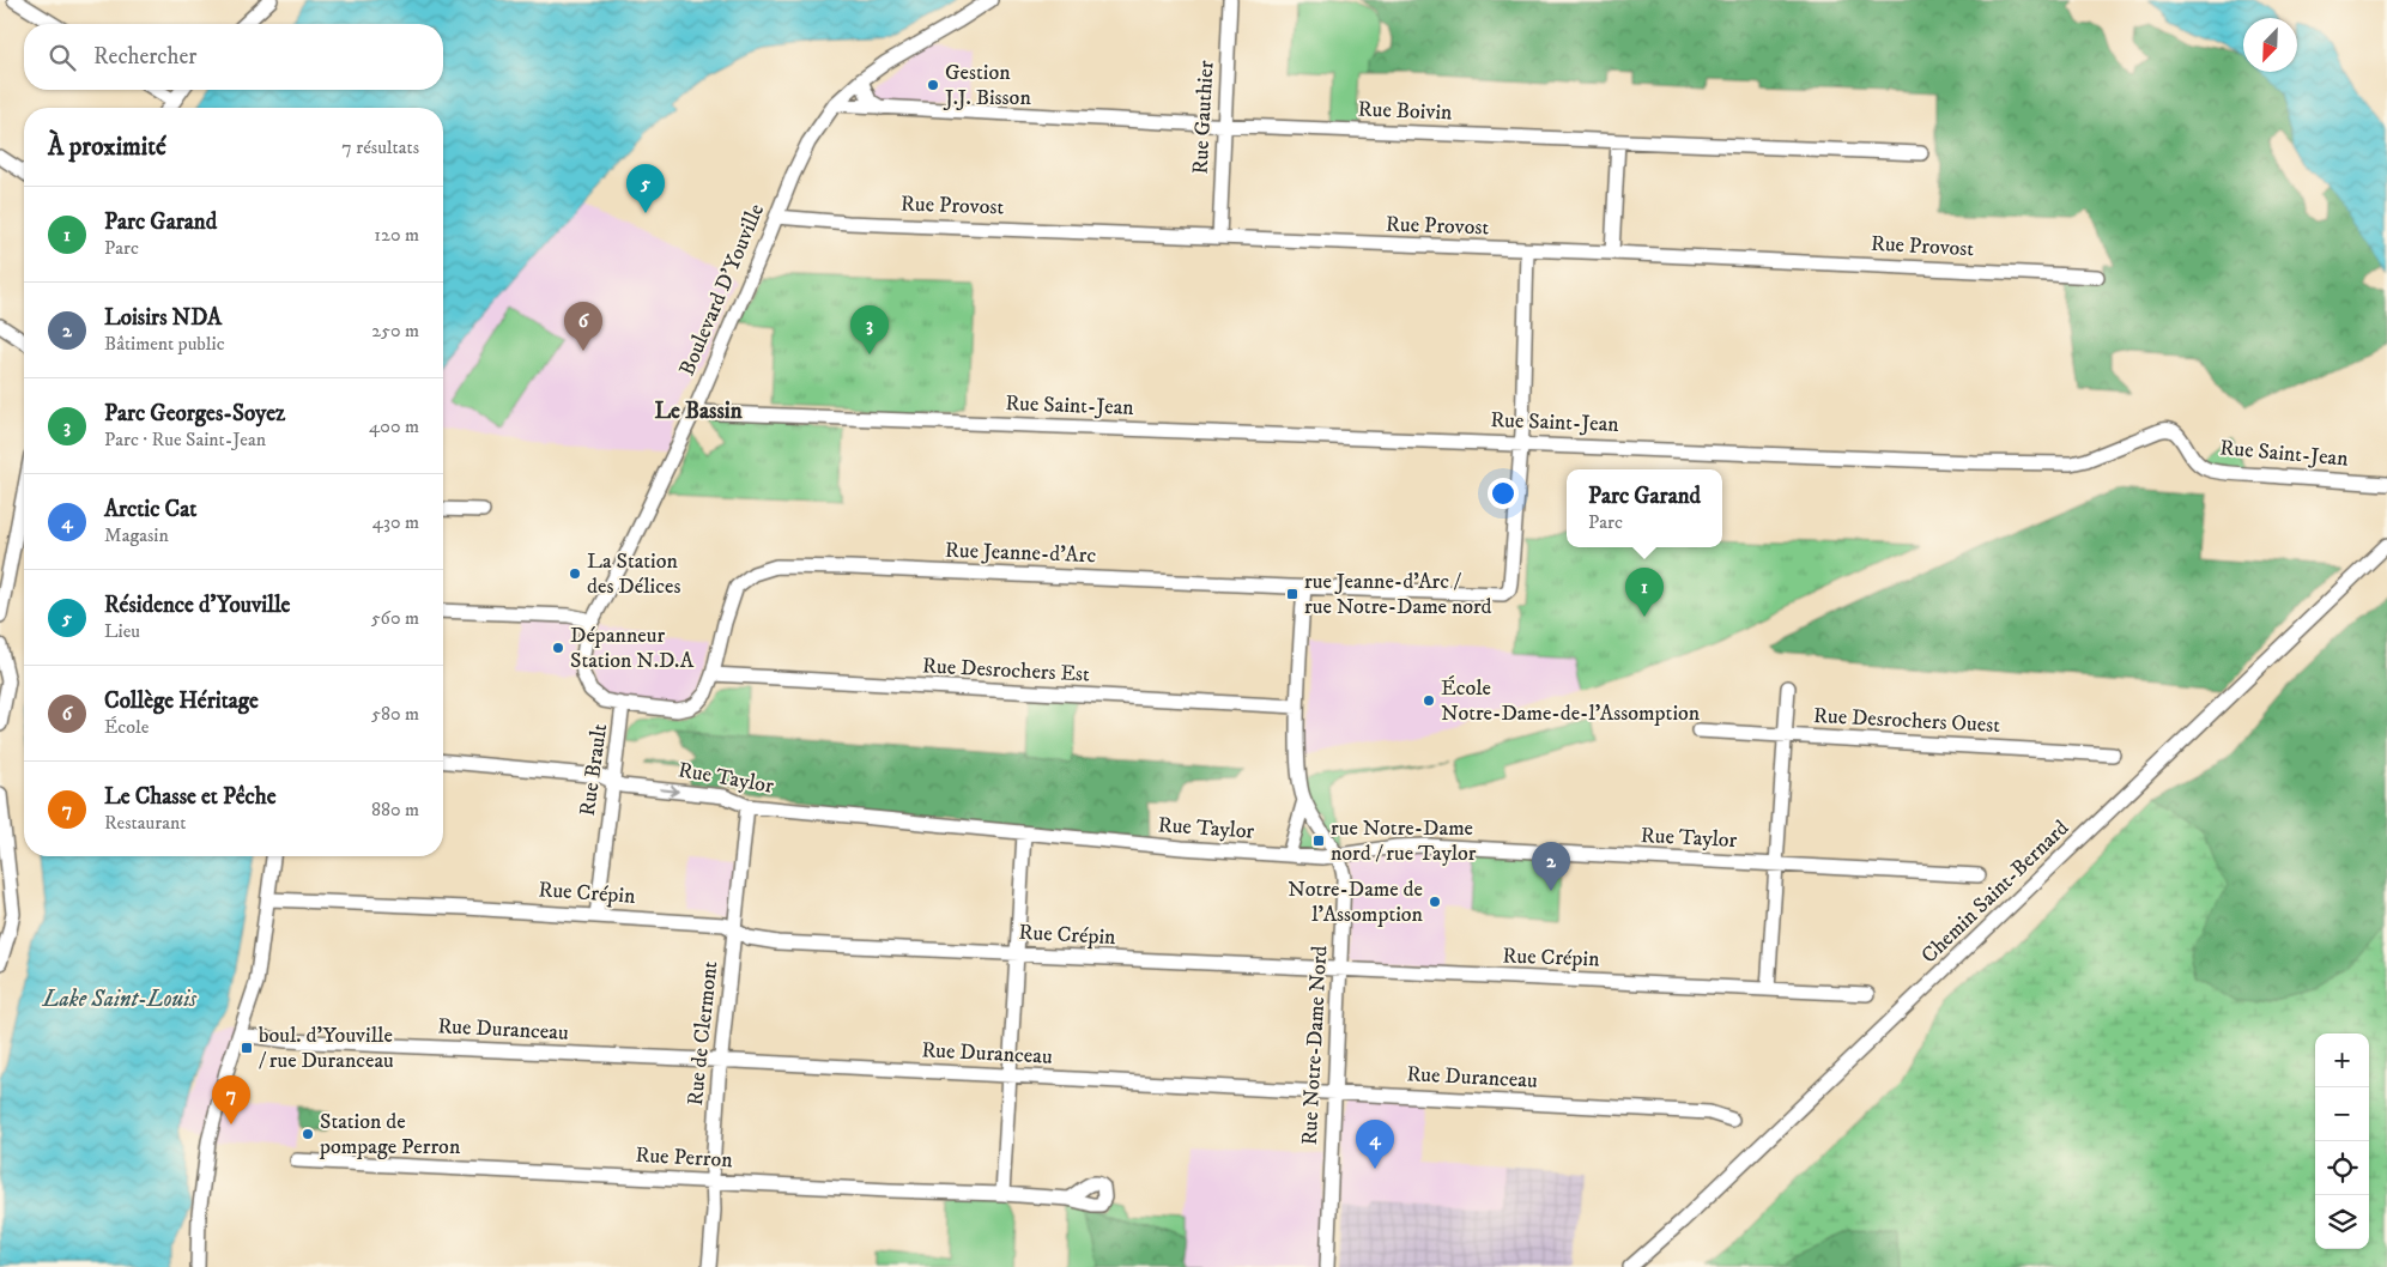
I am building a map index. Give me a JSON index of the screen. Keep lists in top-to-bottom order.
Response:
{
  "streets": {
    "street": [
      "Rue Boivin",
      "Rue Gauthier",
      "Rue Provost",
      "Boulevard D'Youville",
      "Rue Saint-Jean",
      "Rue Jeanne-d'Arc",
      "Rue Desrochers Est",
      "Rue Desrochers Ouest",
      "Rue Brault",
      "Rue Taylor",
      "Chemin Saint-Bernard",
      "Rue Crépin",
      "Rue Duranceau",
      "Rue de Clermont",
      "Rue Notre-Dame Nord",
      "Rue Perron"
    ]
  },
  "crossings": [
    ["Rue Boivin", "Rue Gauthier"],
    ["Rue Boivin", "Boulevard D'Youville"],
    ["Rue Gauthier", "Rue Provost"],
    ["Rue Provost", "Boulevard D'Youville"],
    ["Boulevard D'Youville", "Rue Saint-Jean"],
    ["Boulevard D'Youville", "Rue Brault"],
    ["Rue Saint-Jean", "Rue Jeanne-d'Arc"],
    ["Rue Jeanne-d'Arc", "Rue Desrochers Est"],
    ["Rue Jeanne-d'Arc", "Rue Brault"],
    ["Rue Jeanne-d'Arc", "Rue Notre-Dame Nord"],
    ["Rue Desrochers Est", "Rue Notre-Dame Nord"],
    ["Rue Brault", "Rue Taylor"],
    ["Rue Brault", "Rue Crépin"],
    ["Rue Taylor", "Rue de Clermont"],
    ["Rue Taylor", "Rue Notre-Dame Nord"],
    ["Rue Crépin", "Rue de Clermont"],
    ["Rue Crépin", "Rue Notre-Dame Nord"],
    ["Rue Duranceau", "Rue de Clermont"],
    ["Rue Duranceau", "Rue Notre-Dame Nord"],
    ["Rue de Clermont", "Rue Perron"]
  ],
  "districts": ["Le Bassin"],
  "water": ["Lake Saint-Louis"],
  "places": {
    "other": [
      "Gestion J.J. Bisson",
      "La Station des Délices",
      "Dépanneur Station N.D.A",
      "École Notre-Dame-de-l'Assomption",
      "Notre-Dame de l'Assomption",
      "Station de pompage Perron"
    ],
    "transit": ["rue Jeanne-d'Arc / rue Notre-Dame nord", "rue Notre-Dame nord / rue Taylor", "boul. d'Youville / rue Duranceau"]
  },
  "north": "bottom left",
  "page": {
    "search": "Rechercher",
    "heading": ["À proximité", "7 résultats"],
    "pins": [
      "5",
      "6",
      "3",
      "1",
      "2",
      "7",
      "4"
    ],
    "list": [
      {
        "mark": "1",
        "name": "Parc Garand",
        "note": "Parc",
        "value": "120 m"
      },
      {
        "mark": "2",
        "name": "Loisirs NDA",
        "note": "Bâtiment public",
        "value": "250 m"
      },
      {
        "mark": "3",
        "name": "Parc Georges-Soyez",
        "note": "Parc · Rue Saint-Jean",
        "value": "400 m"
      },
      {
        "mark": "4",
        "name": "Arctic Cat",
        "note": "Magasin",
        "value": "430 m"
      },
      {
        "mark": "5",
        "name": "Résidence d'Youville",
        "note": "Lieu",
        "value": "560 m"
      },
      {
        "mark": "6",
        "name": "Collège Héritage",
        "note": "École",
        "value": "580 m"
      },
      {
        "mark": "7",
        "name": "Le Chasse et Pêche",
        "note": "Restaurant",
        "value": "880 m"
      }
    ],
    "popup": ["Parc Garand", "Parc"],
    "map_buttons": ["+", "−"]
  }
}
